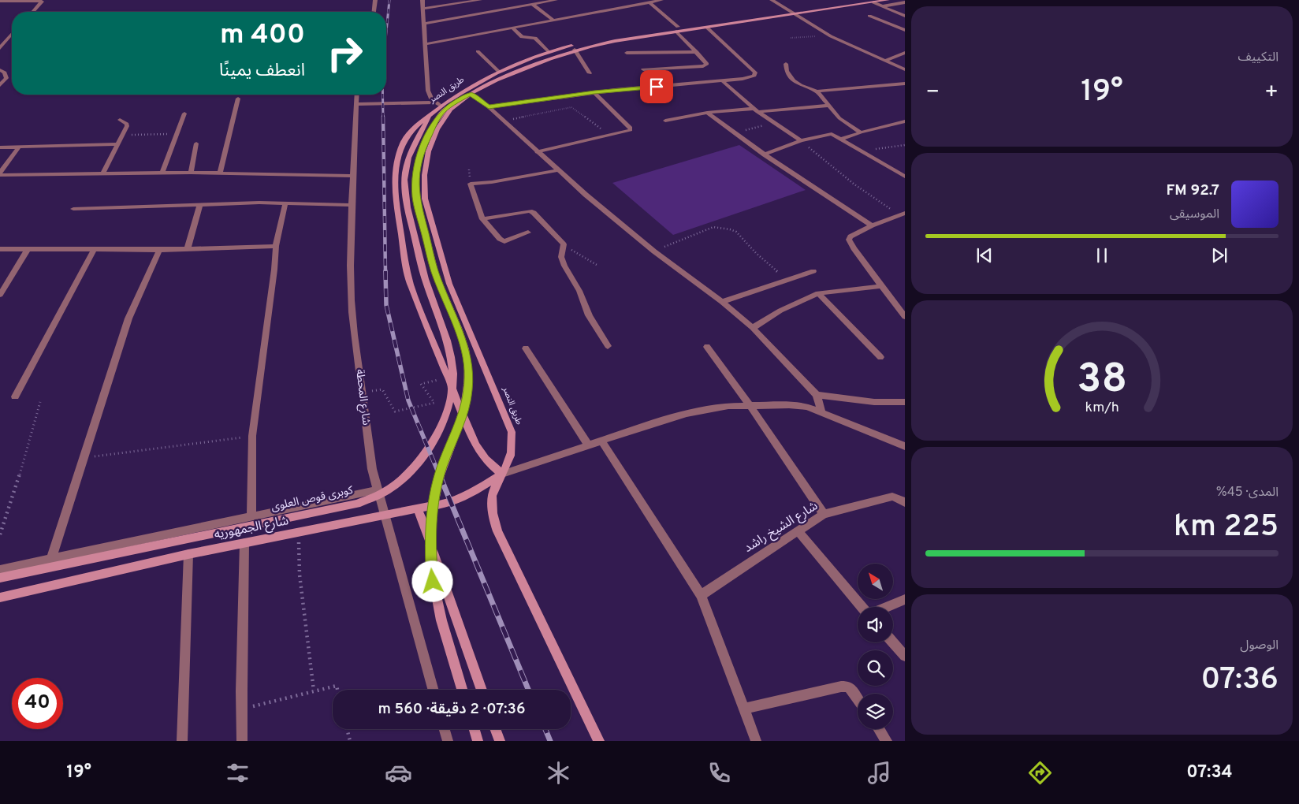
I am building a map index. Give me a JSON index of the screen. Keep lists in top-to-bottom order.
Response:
{
  "streets": {
    "street": [
      "طريق النصر",
      "شارع المحطة",
      "كوبرى قوص العلوى",
      "شارع الشيخ راشد",
      "شارع الجمهوريه"
    ]
  },
  "crossings": [
    ["طريق النصر", "كوبرى قوص العلوى"],
    ["طريق النصر", "شارع الجمهوريه"],
    ["شارع المحطة", "شارع الجمهوريه"]
  ],
  "north": "top left",
  "page": {
    "tile": [
      "التكييف",
      ["المدى · 45%", "225 km"],
      ["الوصول", "07:36"]
    ],
    "turn": ["400 m", "انعطف يمينًا"],
    "heat": ["−", "19°", "+"],
    "song": ["92.7 FM", "الموسيقى"],
    "limit": "40",
    "trip": "07:36 · 2 دقيقة · 560 m",
    "tabs": ["07:34", "19°"],
    "gauge": ["38", "km/h"]
  }
}
